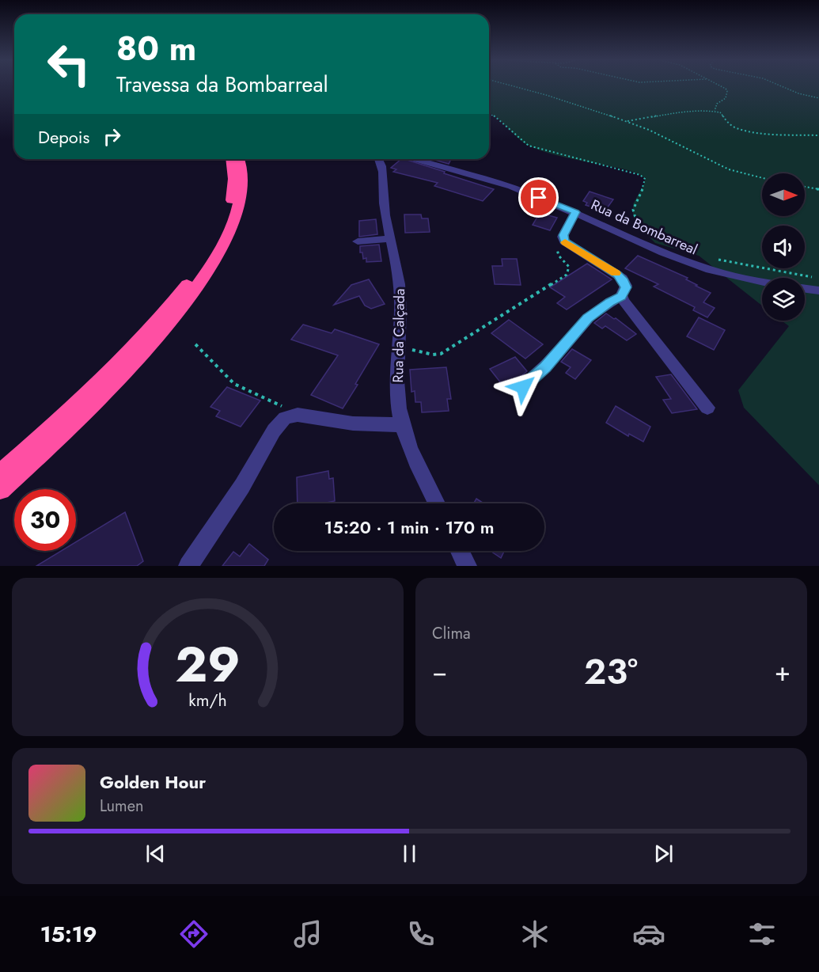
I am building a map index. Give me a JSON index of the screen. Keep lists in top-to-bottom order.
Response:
{
  "streets": {
    "street": ["Rua da Bombarreal", "Rua da Calçada"]
  },
  "north": "right",
  "page": {
    "turn": ["80 m", "Travessa da Bombarreal"],
    "then": "Depois",
    "limit": "30",
    "trip": "15:20 · 1 min · 170 m",
    "tile": "Clima",
    "heat": ["−", "23°", "+"],
    "song": ["Golden Hour", "Lumen"],
    "tabs": "15:19",
    "gauge": ["29", "km/h"]
  }
}
